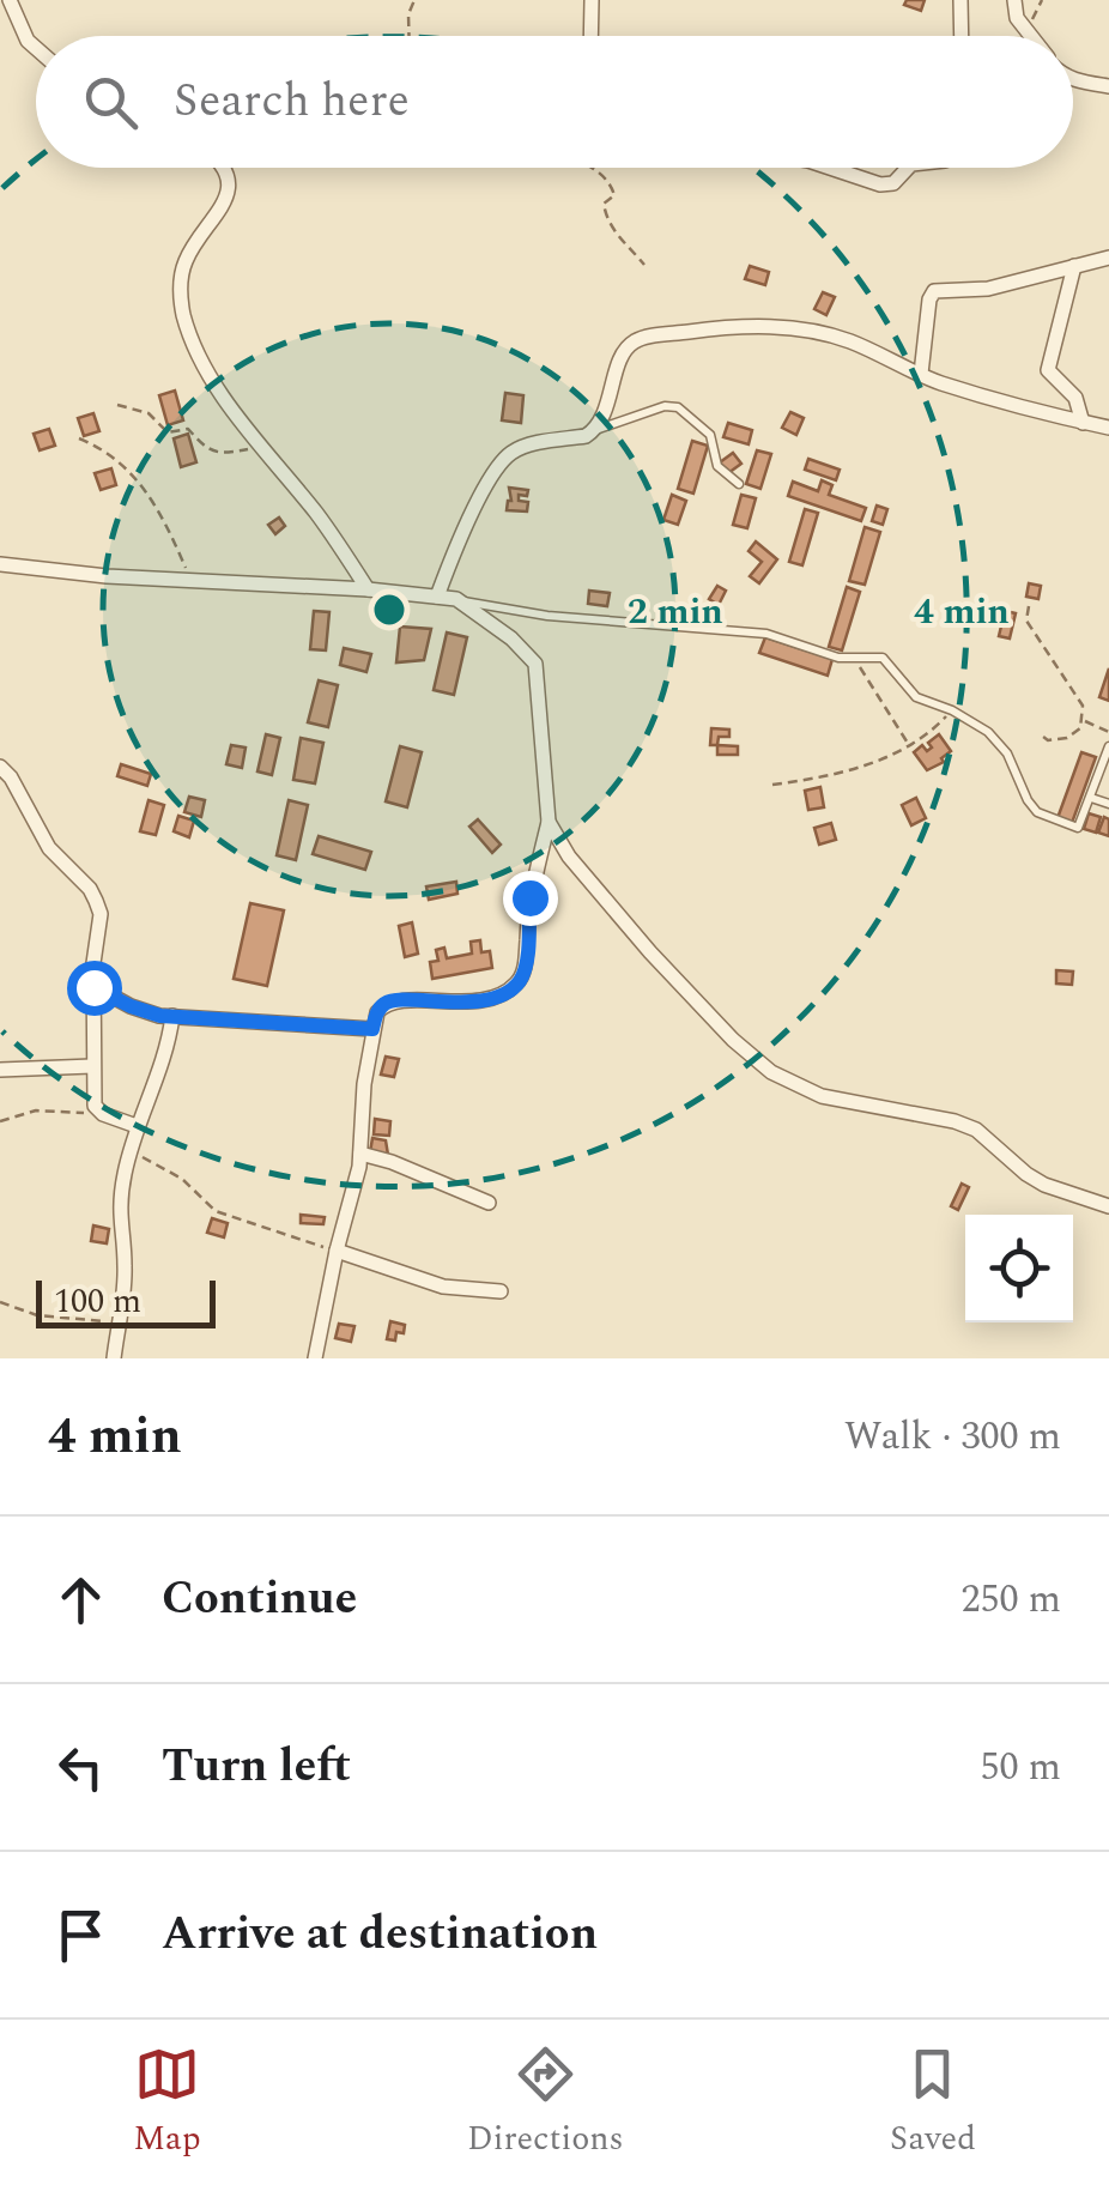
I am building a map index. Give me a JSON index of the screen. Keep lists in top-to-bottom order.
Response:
{
  "scale_bar": "100 m",
  "page": {
    "search": "Search here",
    "scale": "100 m",
    "heading": ["4 min", "Walk · 300 m"],
    "list": [
      ["Continue", "250 m"],
      ["Turn left", "50 m"],
      "Arrive at destination"
    ],
    "nav": ["Map", "Directions", "Saved"]
  },
  "rings": ["2 min", "4 min"]
}
